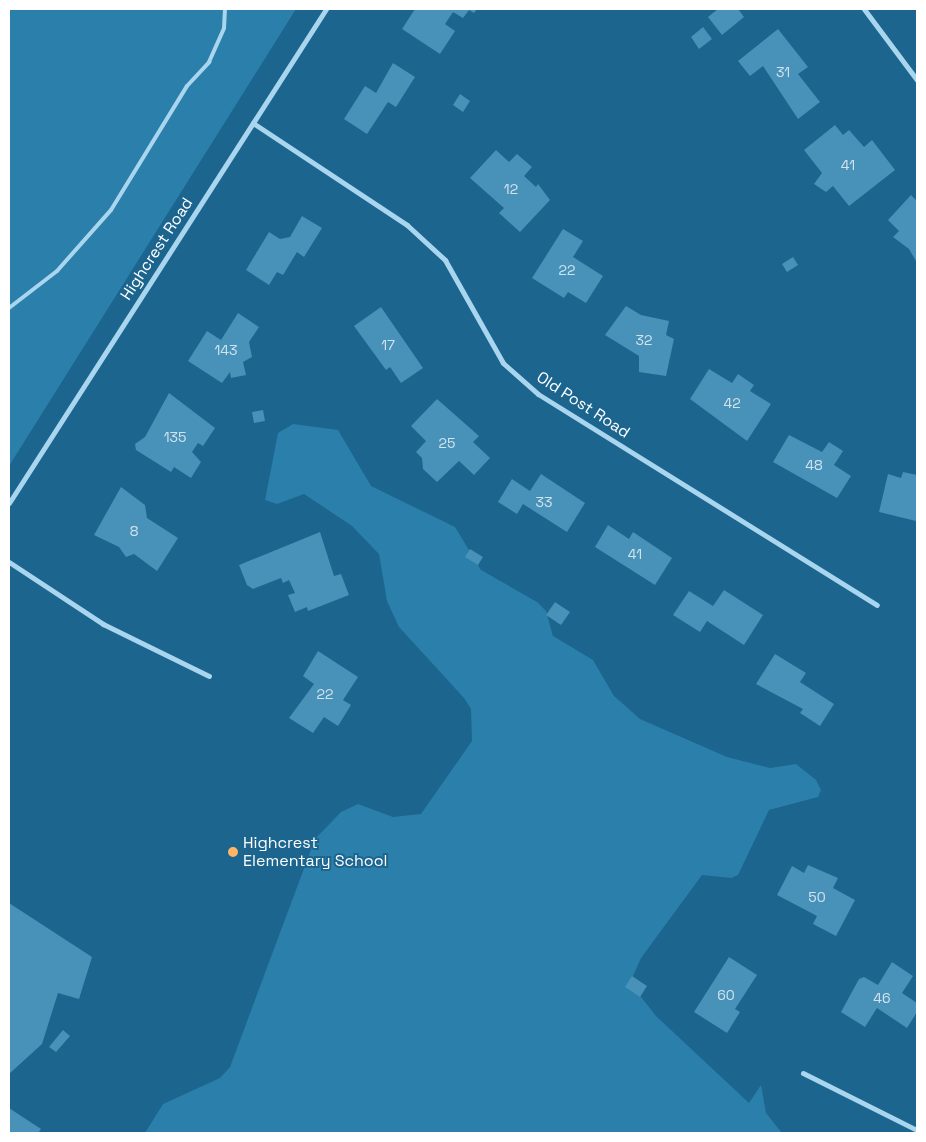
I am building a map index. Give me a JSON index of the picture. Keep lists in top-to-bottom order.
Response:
{
  "streets": {
    "street": ["Highcrest Road", "Old Post Road"]
  },
  "crossings": [
    ["Highcrest Road", "Old Post Road"]
  ],
  "places": ["Highcrest Elementary School"],
  "house_numbers": [
    "31",
    "41",
    "12",
    "22",
    "32",
    "17",
    "143",
    "42",
    "135",
    "25",
    "48",
    "33",
    "8",
    "41",
    "22",
    "50",
    "60",
    "46"
  ]
}
